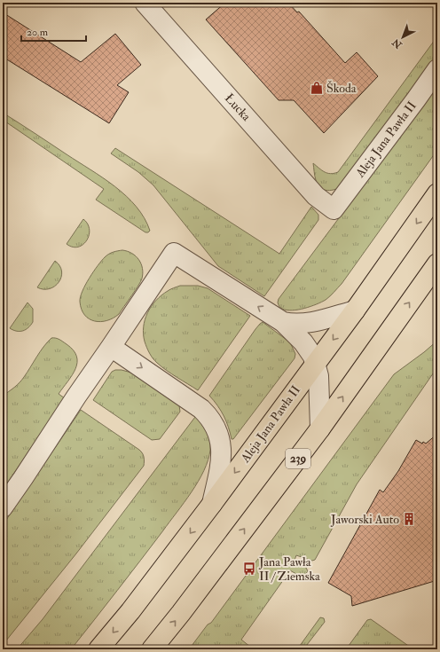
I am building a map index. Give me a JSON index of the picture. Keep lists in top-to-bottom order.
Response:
{
  "streets": {
    "main road": ["Aleja Jana Pawła II", "239"],
    "street": ["Łucka"]
  },
  "crossings": [
    ["Łucka", "Aleja Jana Pawła II"]
  ],
  "places": {
    "shop": ["Škoda"],
    "building": ["Jaworski Auto"],
    "bus stop": ["Jana Pawła II / Ziemska"]
  },
  "scale_bar": "20 m",
  "north": "bottom left"
}
